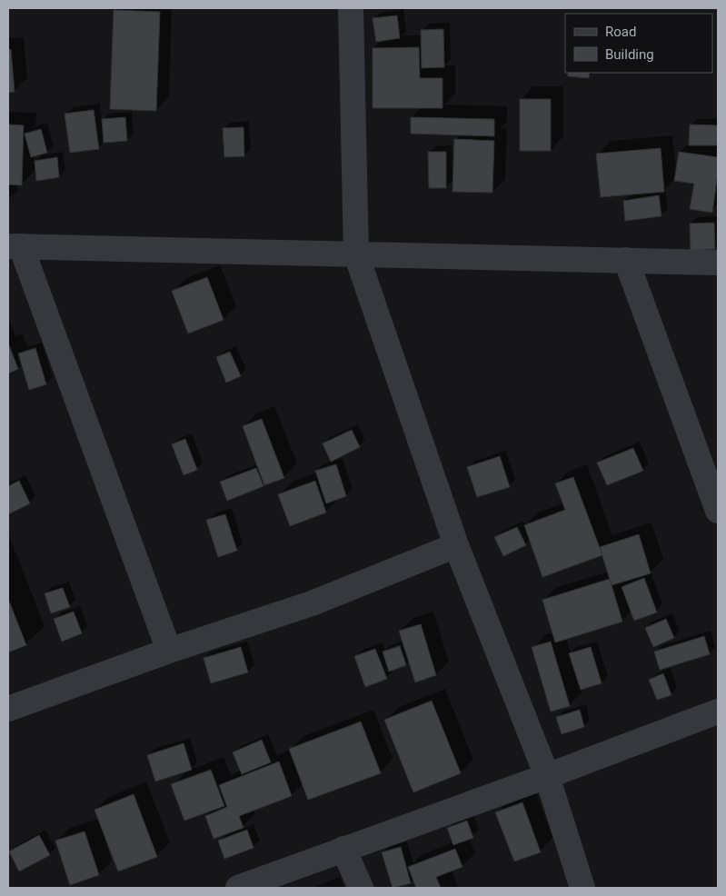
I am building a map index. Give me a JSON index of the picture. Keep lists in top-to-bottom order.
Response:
{
  "legend": ["Road", "Building"]
}
